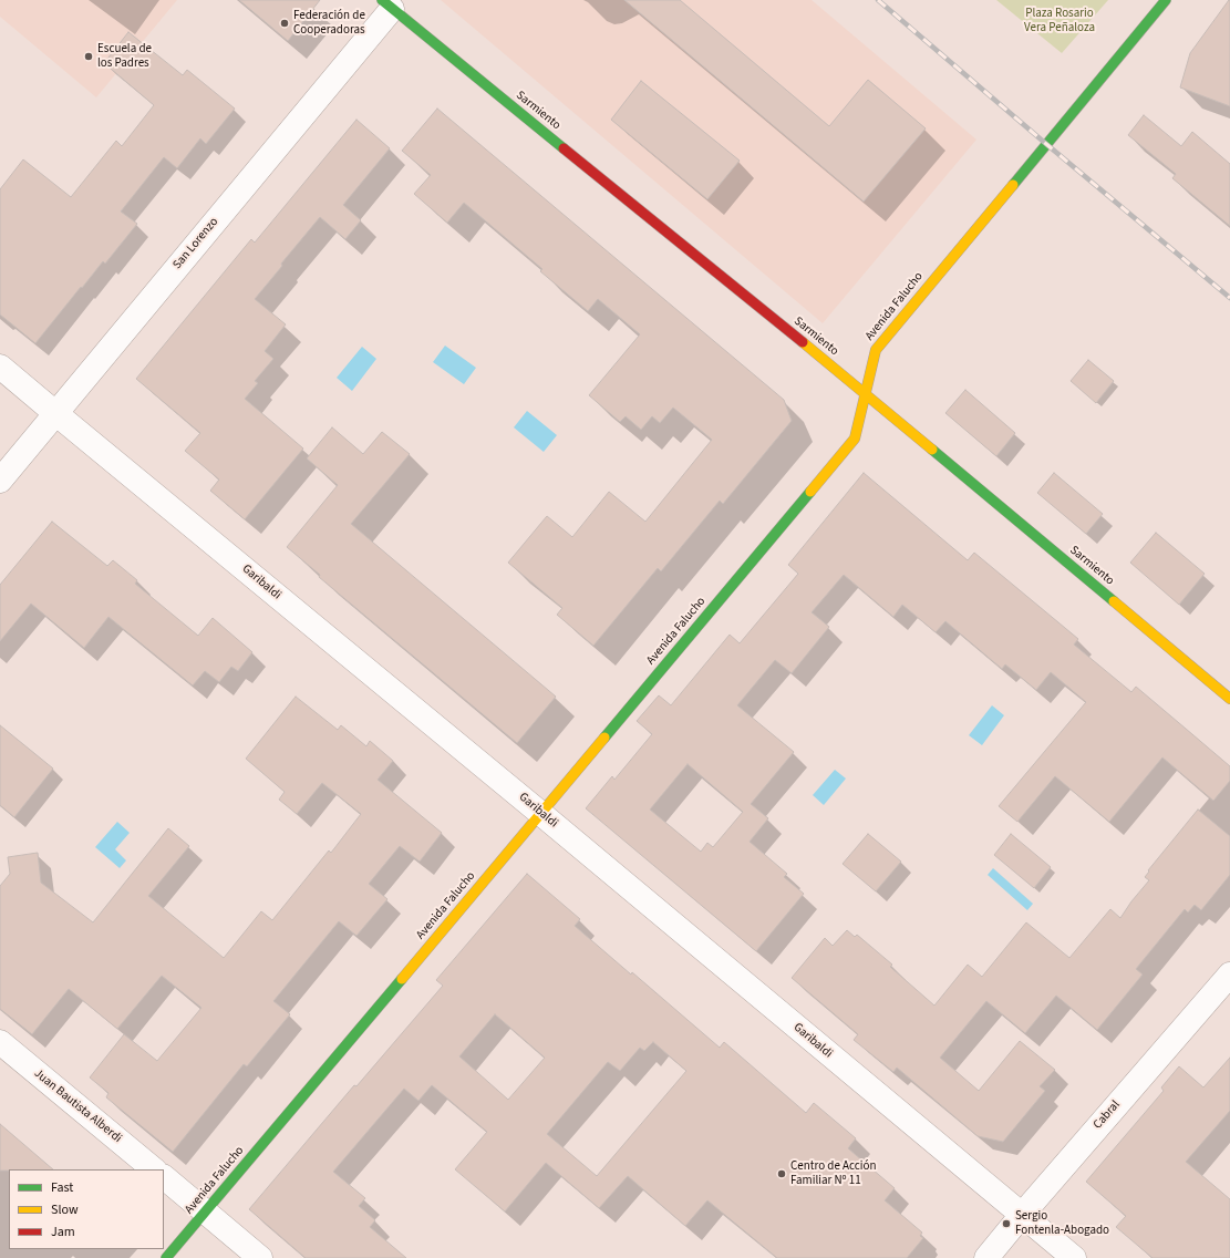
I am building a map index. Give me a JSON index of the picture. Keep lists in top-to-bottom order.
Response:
{
  "streets": {
    "street": [
      "Sarmiento",
      "San Lorenzo",
      "Avenida Falucho",
      "Garibaldi",
      "Juan Bautista Alberdi",
      "Cabral"
    ]
  },
  "crossings": [
    ["Sarmiento", "San Lorenzo"],
    ["Sarmiento", "Avenida Falucho"],
    ["San Lorenzo", "Garibaldi"],
    ["Avenida Falucho", "Garibaldi"],
    ["Garibaldi", "Cabral"]
  ],
  "parks": ["Plaza Rosario Vera Peñaloza"],
  "places": [
    "Federación de Cooperadoras",
    "Escuela de los Padres",
    "Centro de Acción Familiar Nº 11",
    "Sergio Fontenla-Abogado"
  ],
  "legend": ["Fast", "Slow", "Jam"]
}
